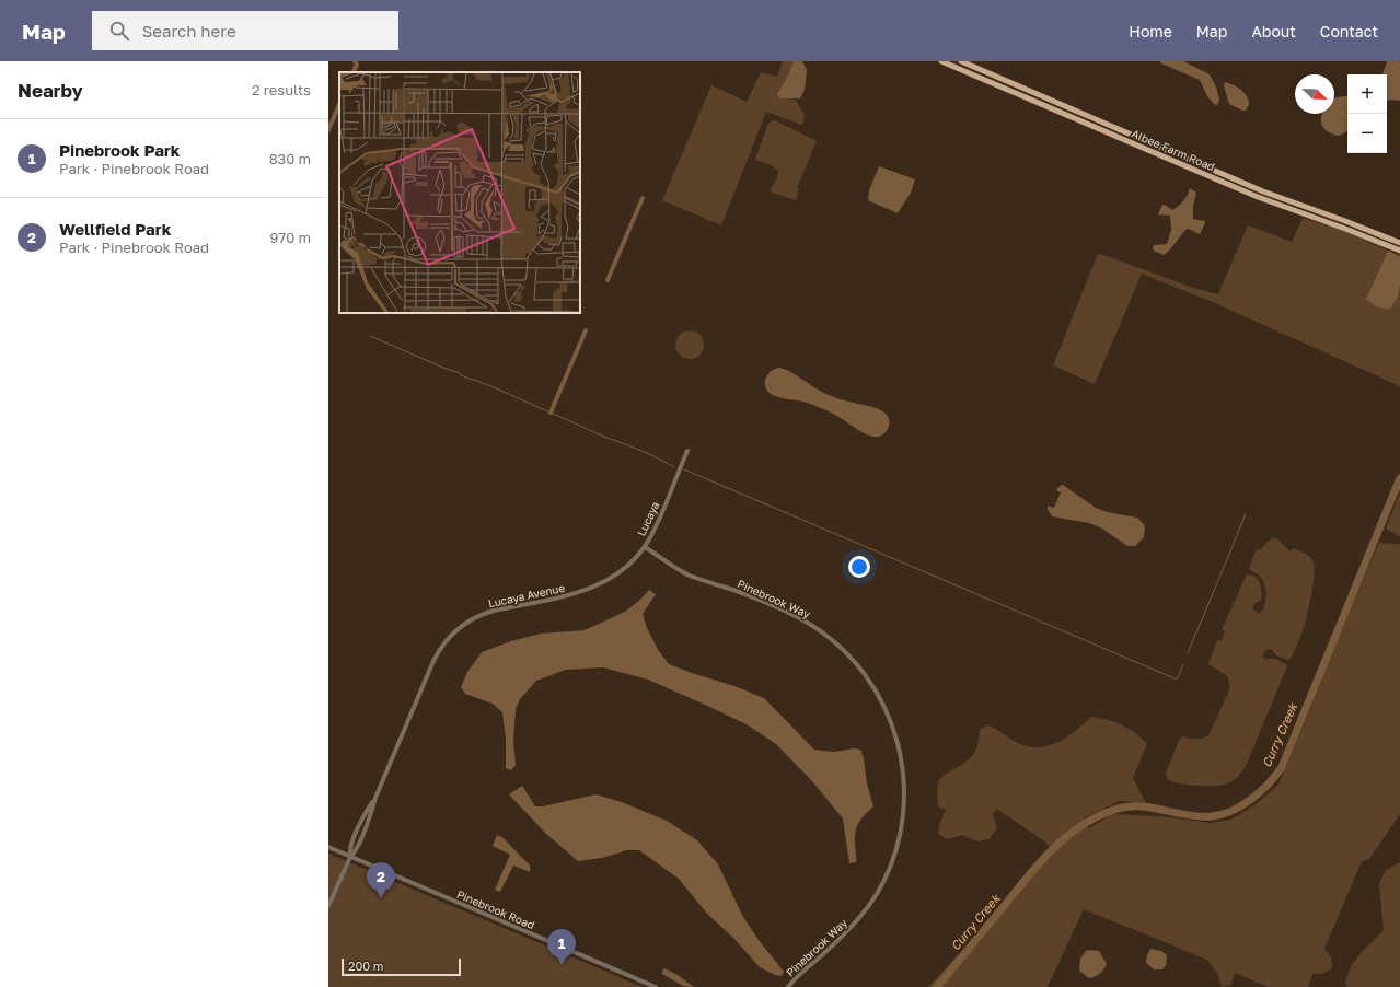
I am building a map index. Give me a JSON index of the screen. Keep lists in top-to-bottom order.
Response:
{
  "streets": {
    "main road": ["Albee Farm Road"],
    "street": [
      "Lucaya",
      "Lucaya Avenue",
      "Pinebrook Way",
      "Pinebrook Road"
    ]
  },
  "crossings": [
    ["Lucaya", "Lucaya Avenue"],
    ["Lucaya", "Pinebrook Way"],
    ["Lucaya Avenue", "Pinebrook Way"],
    ["Lucaya Avenue", "Pinebrook Road"]
  ],
  "water": ["Curry Creek"],
  "scale_bar": "200 m",
  "north": "bottom right",
  "page": {
    "header": "Map",
    "search": "Search here",
    "nav": [
      "Home",
      "Map",
      "About",
      "Contact"
    ],
    "heading": ["Nearby", "2 results"],
    "map_buttons": ["+", "−"],
    "list": [
      {
        "mark": "1",
        "name": "Pinebrook Park",
        "note": "Park · Pinebrook Road",
        "value": "830 m"
      },
      {
        "mark": "2",
        "name": "Wellfield Park",
        "note": "Park · Pinebrook Road",
        "value": "970 m"
      }
    ],
    "pins": ["2", "1"],
    "scale": "200 m"
  }
}
